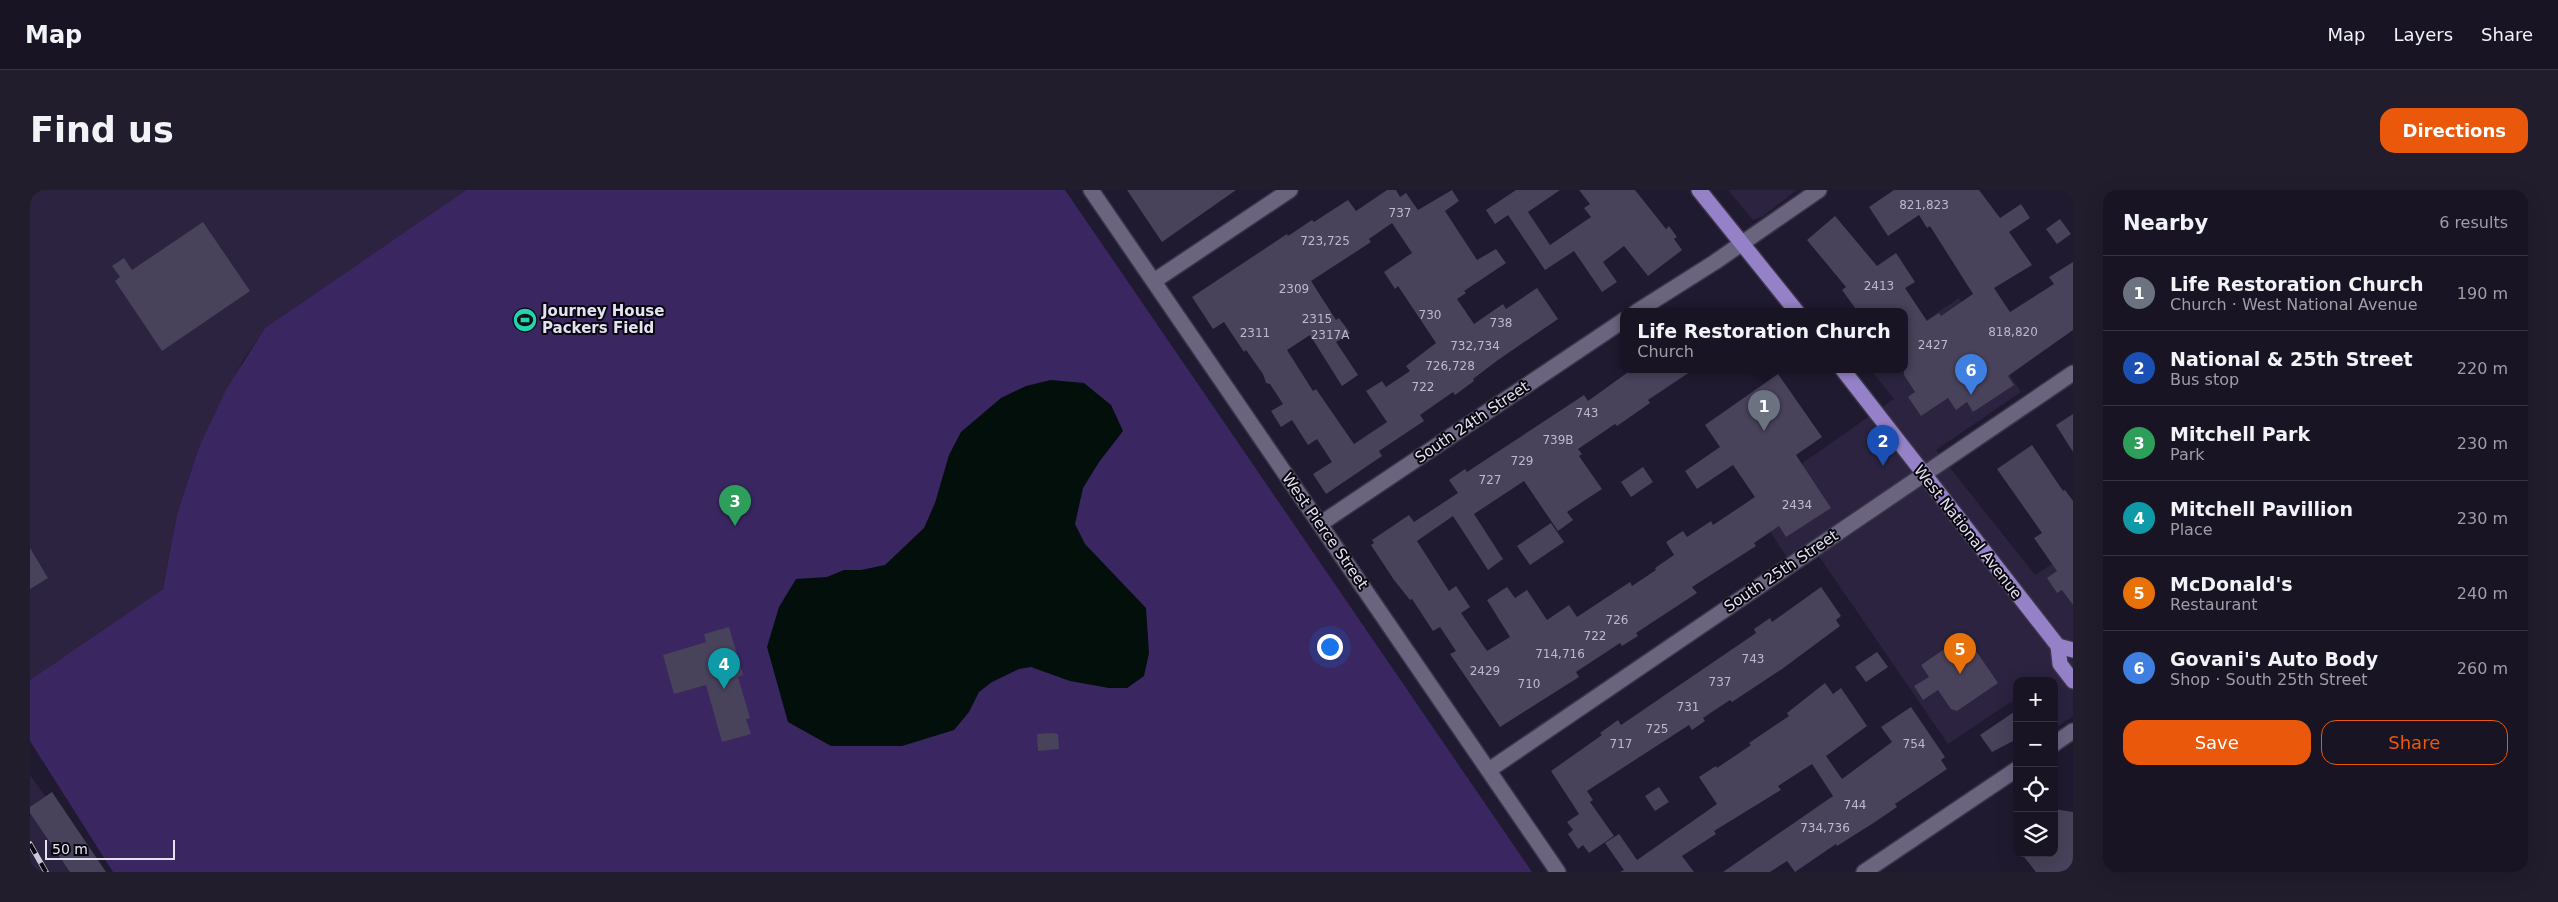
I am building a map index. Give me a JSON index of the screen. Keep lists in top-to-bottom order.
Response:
{
  "streets": {
    "main road": ["West National Avenue"],
    "street": ["South 24th Street", "West Pierce Street", "South 25th Street"]
  },
  "crossings": [
    ["South 24th Street", "West Pierce Street"],
    ["West Pierce Street", "South 25th Street"],
    ["West National Avenue", "South 25th Street"]
  ],
  "places": {
    "sports": ["Journey House Packers Field"]
  },
  "house_numbers": [
    "821,823",
    "737",
    "723,725",
    "2413",
    "2309",
    "730",
    "2315",
    "738",
    "818,820",
    "2311",
    "2317A",
    "2427",
    "732,734",
    "726,728",
    "722",
    "743",
    "739B",
    "729",
    "727",
    "2434",
    "726",
    "722",
    "714,716",
    "743",
    "2429",
    "737",
    "710",
    "731",
    "725",
    "717",
    "754",
    "744",
    "734,736"
  ],
  "scale_bar": "50 m",
  "page": {
    "header": "Map",
    "nav": ["Map", "Layers", "Share"],
    "buttons": [
      "Directions",
      ["Save", "Share"]
    ],
    "title": "Find us",
    "heading": ["Nearby", "6 results"],
    "list": [
      {
        "mark": "1",
        "name": "Life Restoration Church",
        "note": "Church · West National Avenue",
        "value": "190 m"
      },
      {
        "mark": "2",
        "name": "National & 25th Street",
        "note": "Bus stop",
        "value": "220 m"
      },
      {
        "mark": "3",
        "name": "Mitchell Park",
        "note": "Park",
        "value": "230 m"
      },
      {
        "mark": "4",
        "name": "Mitchell Pavillion",
        "note": "Place",
        "value": "230 m"
      },
      {
        "mark": "5",
        "name": "McDonald's",
        "note": "Restaurant",
        "value": "240 m"
      },
      {
        "mark": "6",
        "name": "Govani's Auto Body",
        "note": "Shop · South 25th Street",
        "value": "260 m"
      }
    ],
    "popup": ["Life Restoration Church", "Church"],
    "pins": [
      "6",
      "1",
      "2",
      "3",
      "5",
      "4"
    ],
    "map_buttons": ["+", "−"],
    "scale": "50 m"
  }
}
